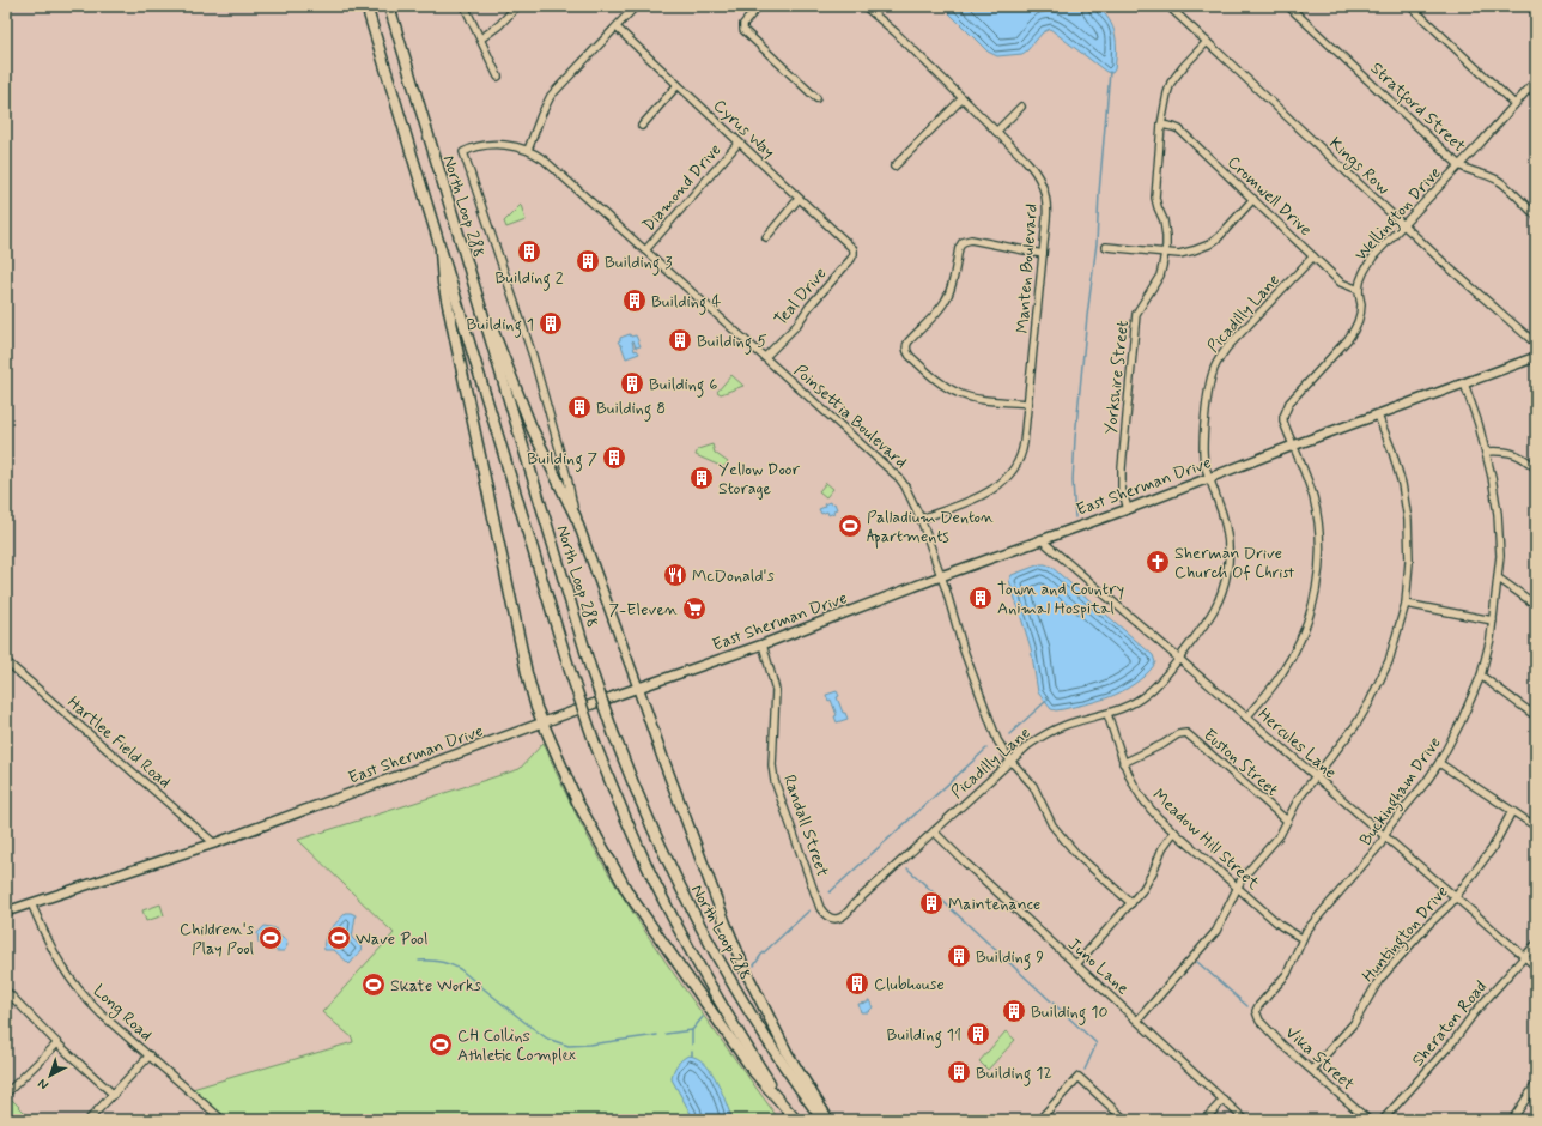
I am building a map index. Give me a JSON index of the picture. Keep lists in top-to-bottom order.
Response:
{
  "streets": {
    "highway": ["North Loop 288"],
    "main road": ["East Sherman Drive"],
    "street": [
      "Stratford Street",
      "Cyrus Way",
      "Kings Row",
      "Diamond Drive",
      "Cromwell Drive",
      "Wellington Drive",
      "Manten Boulevard",
      "Teal Drive",
      "Picadilly Lane",
      "Yorkshire Street",
      "Poinsettia Boulevard",
      "Hartlee Field Road",
      "Hercules Lane",
      "Euston Street",
      "Buckingham Drive",
      "Randall Street",
      "Meadow Hill Street",
      "Huntington Drive",
      "Juno Lane",
      "Long Road",
      "Sheraton Road",
      "Vika Street"
    ]
  },
  "crossings": [
    ["Stratford Street", "Wellington Drive"],
    ["Cyrus Way", "Diamond Drive"],
    ["Cyrus Way", "Teal Drive"],
    ["Kings Row", "Wellington Drive"],
    ["Kings Row", "Yorkshire Street"],
    ["Diamond Drive", "Poinsettia Boulevard"],
    ["Cromwell Drive", "Wellington Drive"],
    ["Cromwell Drive", "Picadilly Lane"],
    ["Cromwell Drive", "Yorkshire Street"],
    ["North Loop 288", "Poinsettia Boulevard"],
    ["North Loop 288", "East Sherman Drive"],
    ["Wellington Drive", "East Sherman Drive"],
    ["Wellington Drive", "Hercules Lane"],
    ["Manten Boulevard", "Poinsettia Boulevard"],
    ["Teal Drive", "Poinsettia Boulevard"],
    ["Picadilly Lane", "Poinsettia Boulevard"],
    ["Picadilly Lane", "East Sherman Drive"],
    ["Picadilly Lane", "Hercules Lane"],
    ["Picadilly Lane", "Randall Street"],
    ["Picadilly Lane", "Meadow Hill Street"],
    ["Picadilly Lane", "Juno Lane"],
    ["Yorkshire Street", "East Sherman Drive"],
    ["Poinsettia Boulevard", "East Sherman Drive"],
    ["East Sherman Drive", "Hartlee Field Road"],
    ["East Sherman Drive", "Hercules Lane"],
    ["East Sherman Drive", "Buckingham Drive"],
    ["East Sherman Drive", "Randall Street"],
    ["East Sherman Drive", "Long Road"],
    ["Hercules Lane", "Buckingham Drive"],
    ["Hercules Lane", "Huntington Drive"],
    ["Hercules Lane", "Sheraton Road"],
    ["Euston Street", "Meadow Hill Street"],
    ["Buckingham Drive", "Meadow Hill Street"],
    ["Buckingham Drive", "Vika Street"],
    ["Huntington Drive", "Vika Street"]
  ],
  "places": {
    "building": [
      "Building 2",
      "Building 3",
      "Building 4",
      "Building 1",
      "Building 5",
      "Building 6",
      "Building 8",
      "Building 7",
      "Yellow Door Storage",
      "Town and Country Animal Hospital",
      "Maintenance",
      "Building 9",
      "Clubhouse",
      "Building 10",
      "Building 11",
      "Building 12"
    ],
    "sports": [
      "Palladium Denton Apartments",
      "Children's Play Pool",
      "Wave Pool",
      "Skate Works",
      "CH Collins Athletic Complex"
    ],
    "church": ["Sherman Drive Church Of Christ"],
    "restaurant": ["McDonald's"],
    "supermarket": ["7-Eleven"]
  },
  "north": "bottom left"
}
